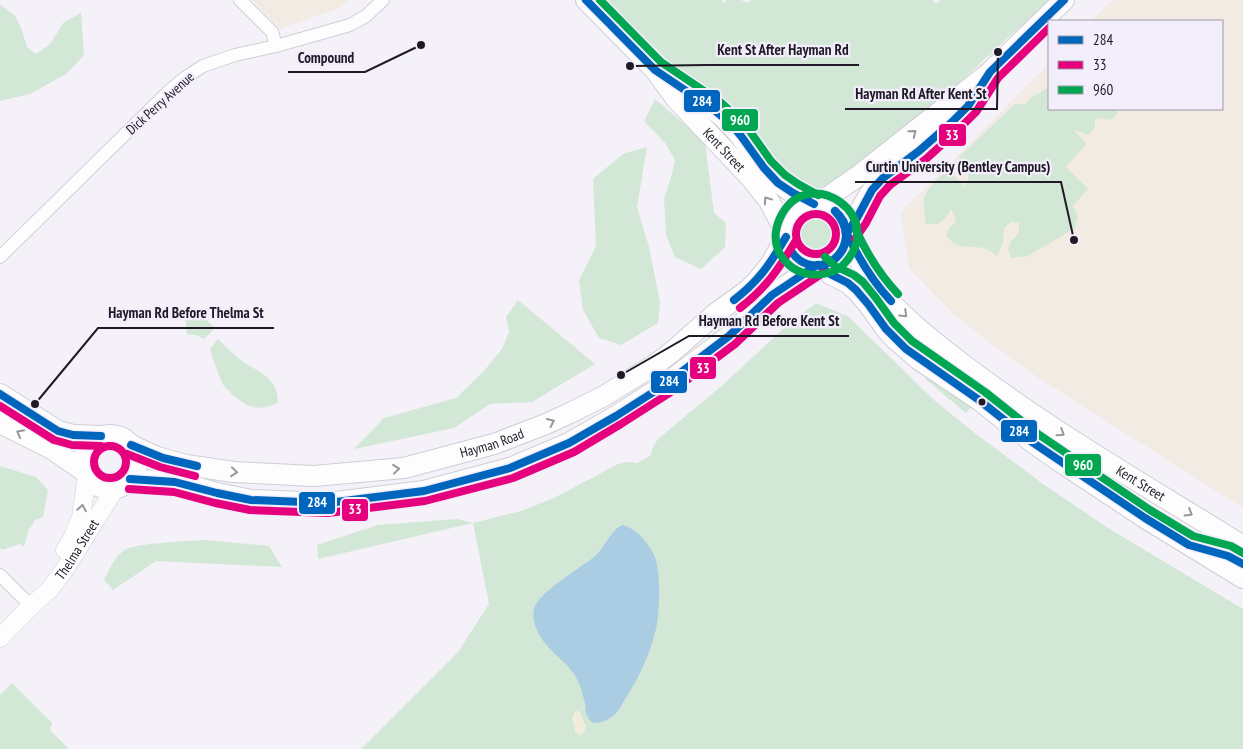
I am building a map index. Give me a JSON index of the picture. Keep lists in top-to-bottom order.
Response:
{
  "streets": {
    "main road": ["Kent Street", "Hayman Road", "Thelma Street"],
    "street": ["Dick Perry Avenue"]
  },
  "crossings": [
    ["Kent Street", "Hayman Road"],
    ["Hayman Road", "Thelma Street"]
  ],
  "places": [
    "Compound",
    "Hayman Rd After Kent St",
    "Kent St After Hayman Rd",
    "Curtin University (Bentley Campus)",
    "Hayman Rd Before Kent St",
    "Hayman Rd Before Thelma St"
  ],
  "lines": ["transit line 284", "transit line 960", "transit line 33"],
  "legend": ["284", "33", "960"]
}
